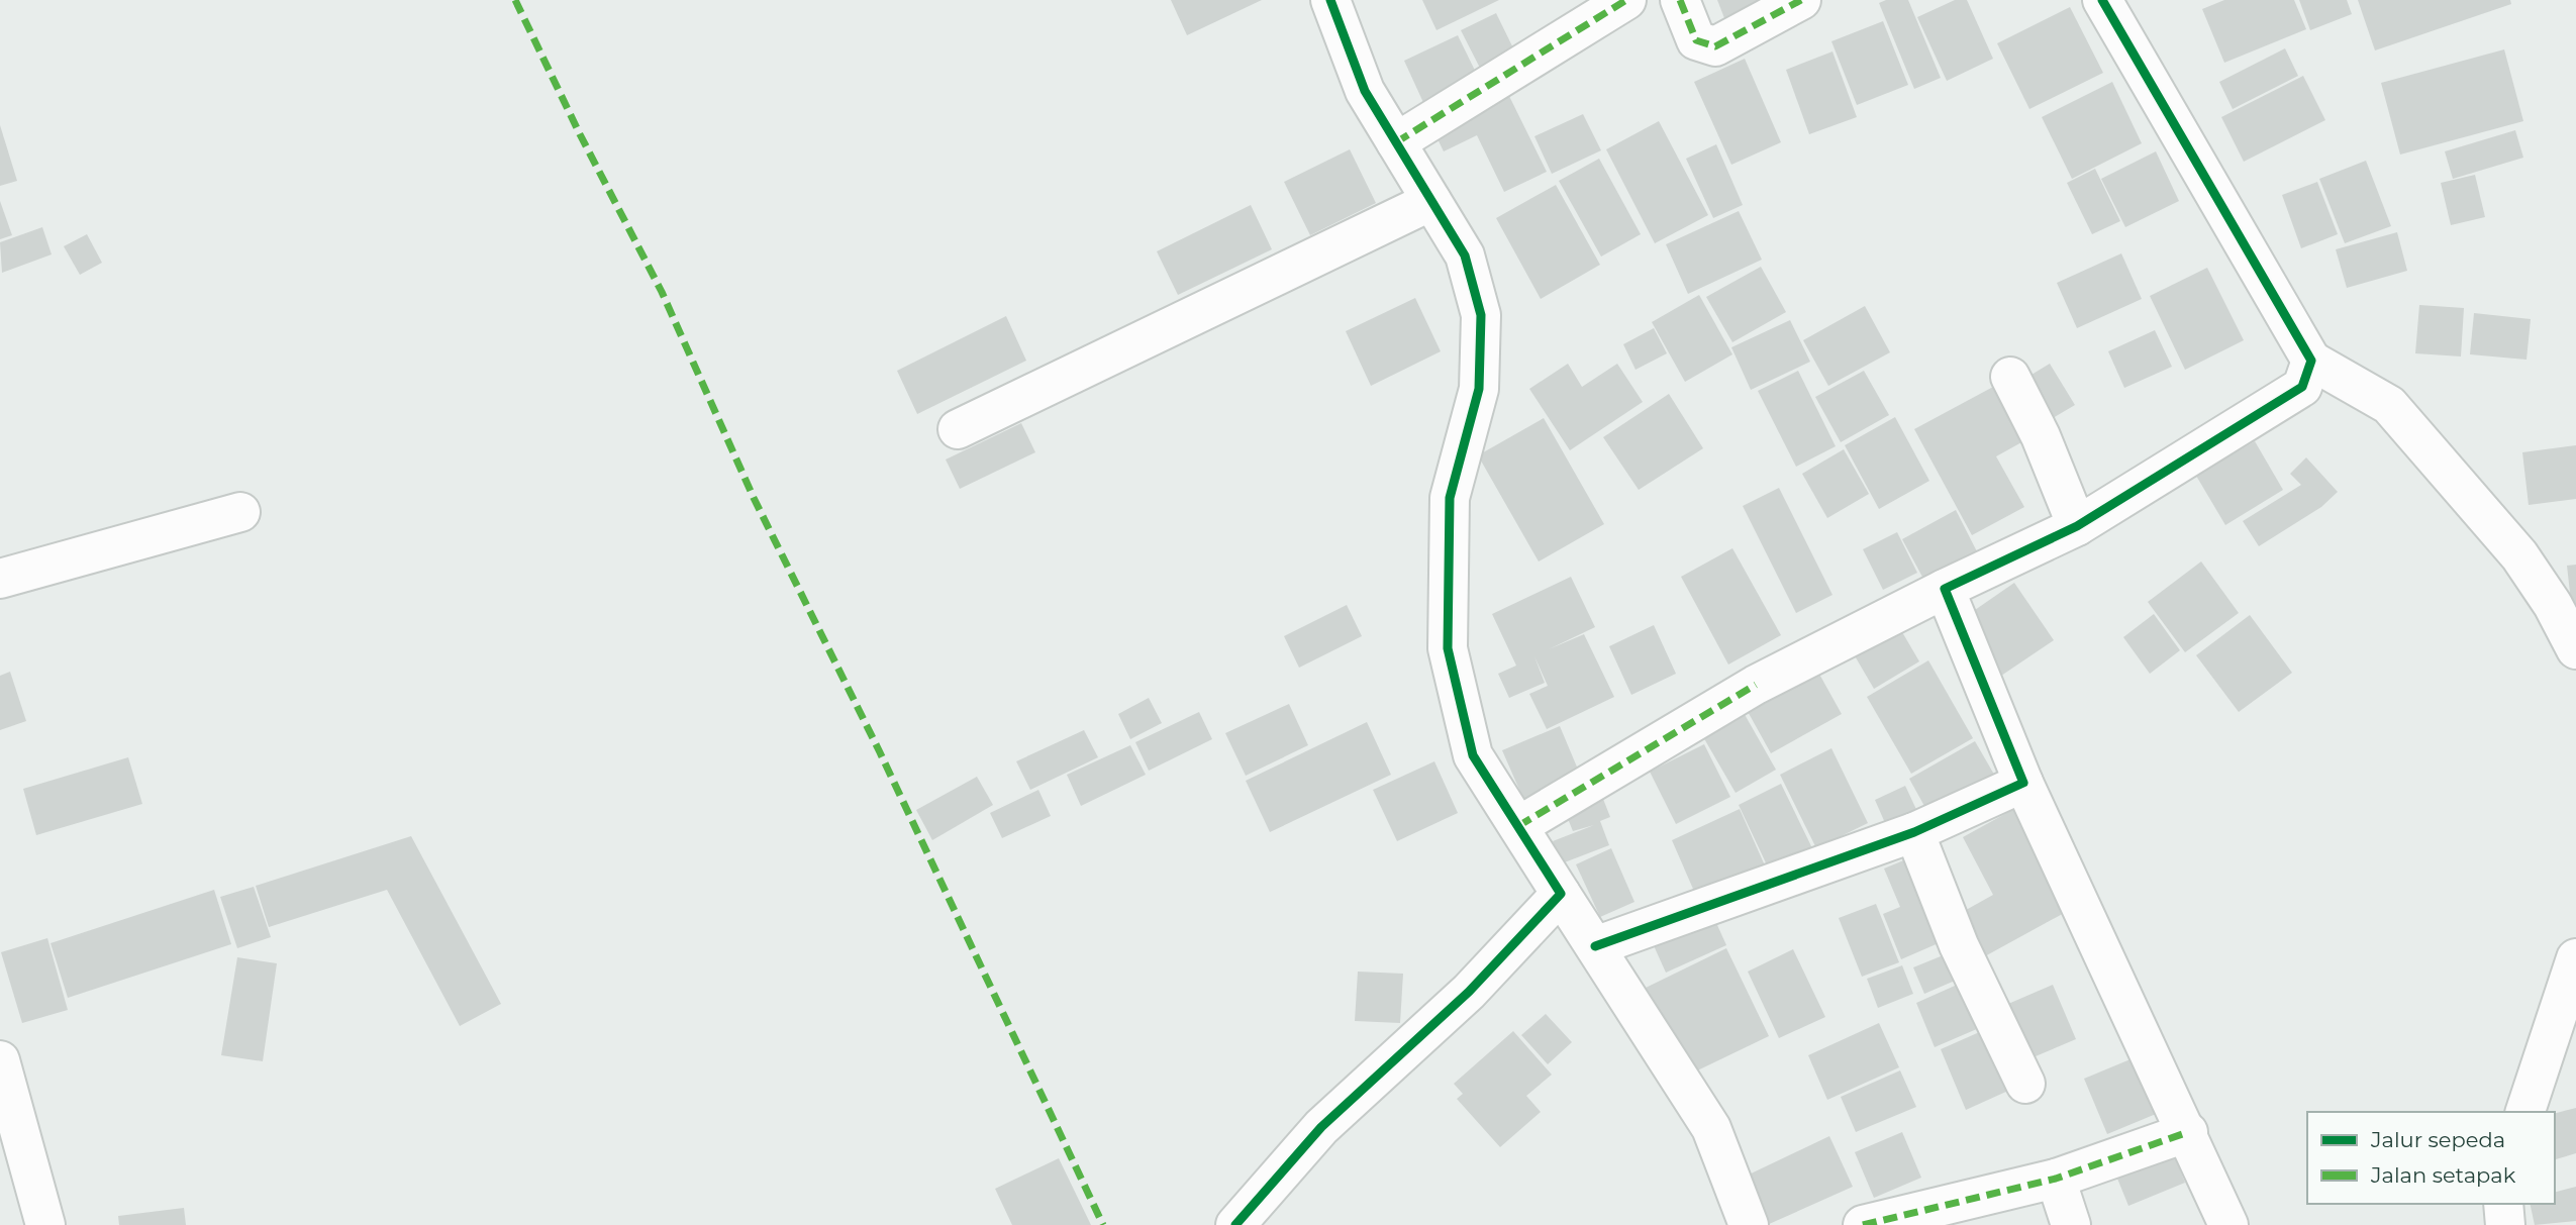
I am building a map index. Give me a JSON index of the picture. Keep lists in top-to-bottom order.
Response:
{
  "legend": ["Jalur sepeda", "Jalan setapak"]
}
